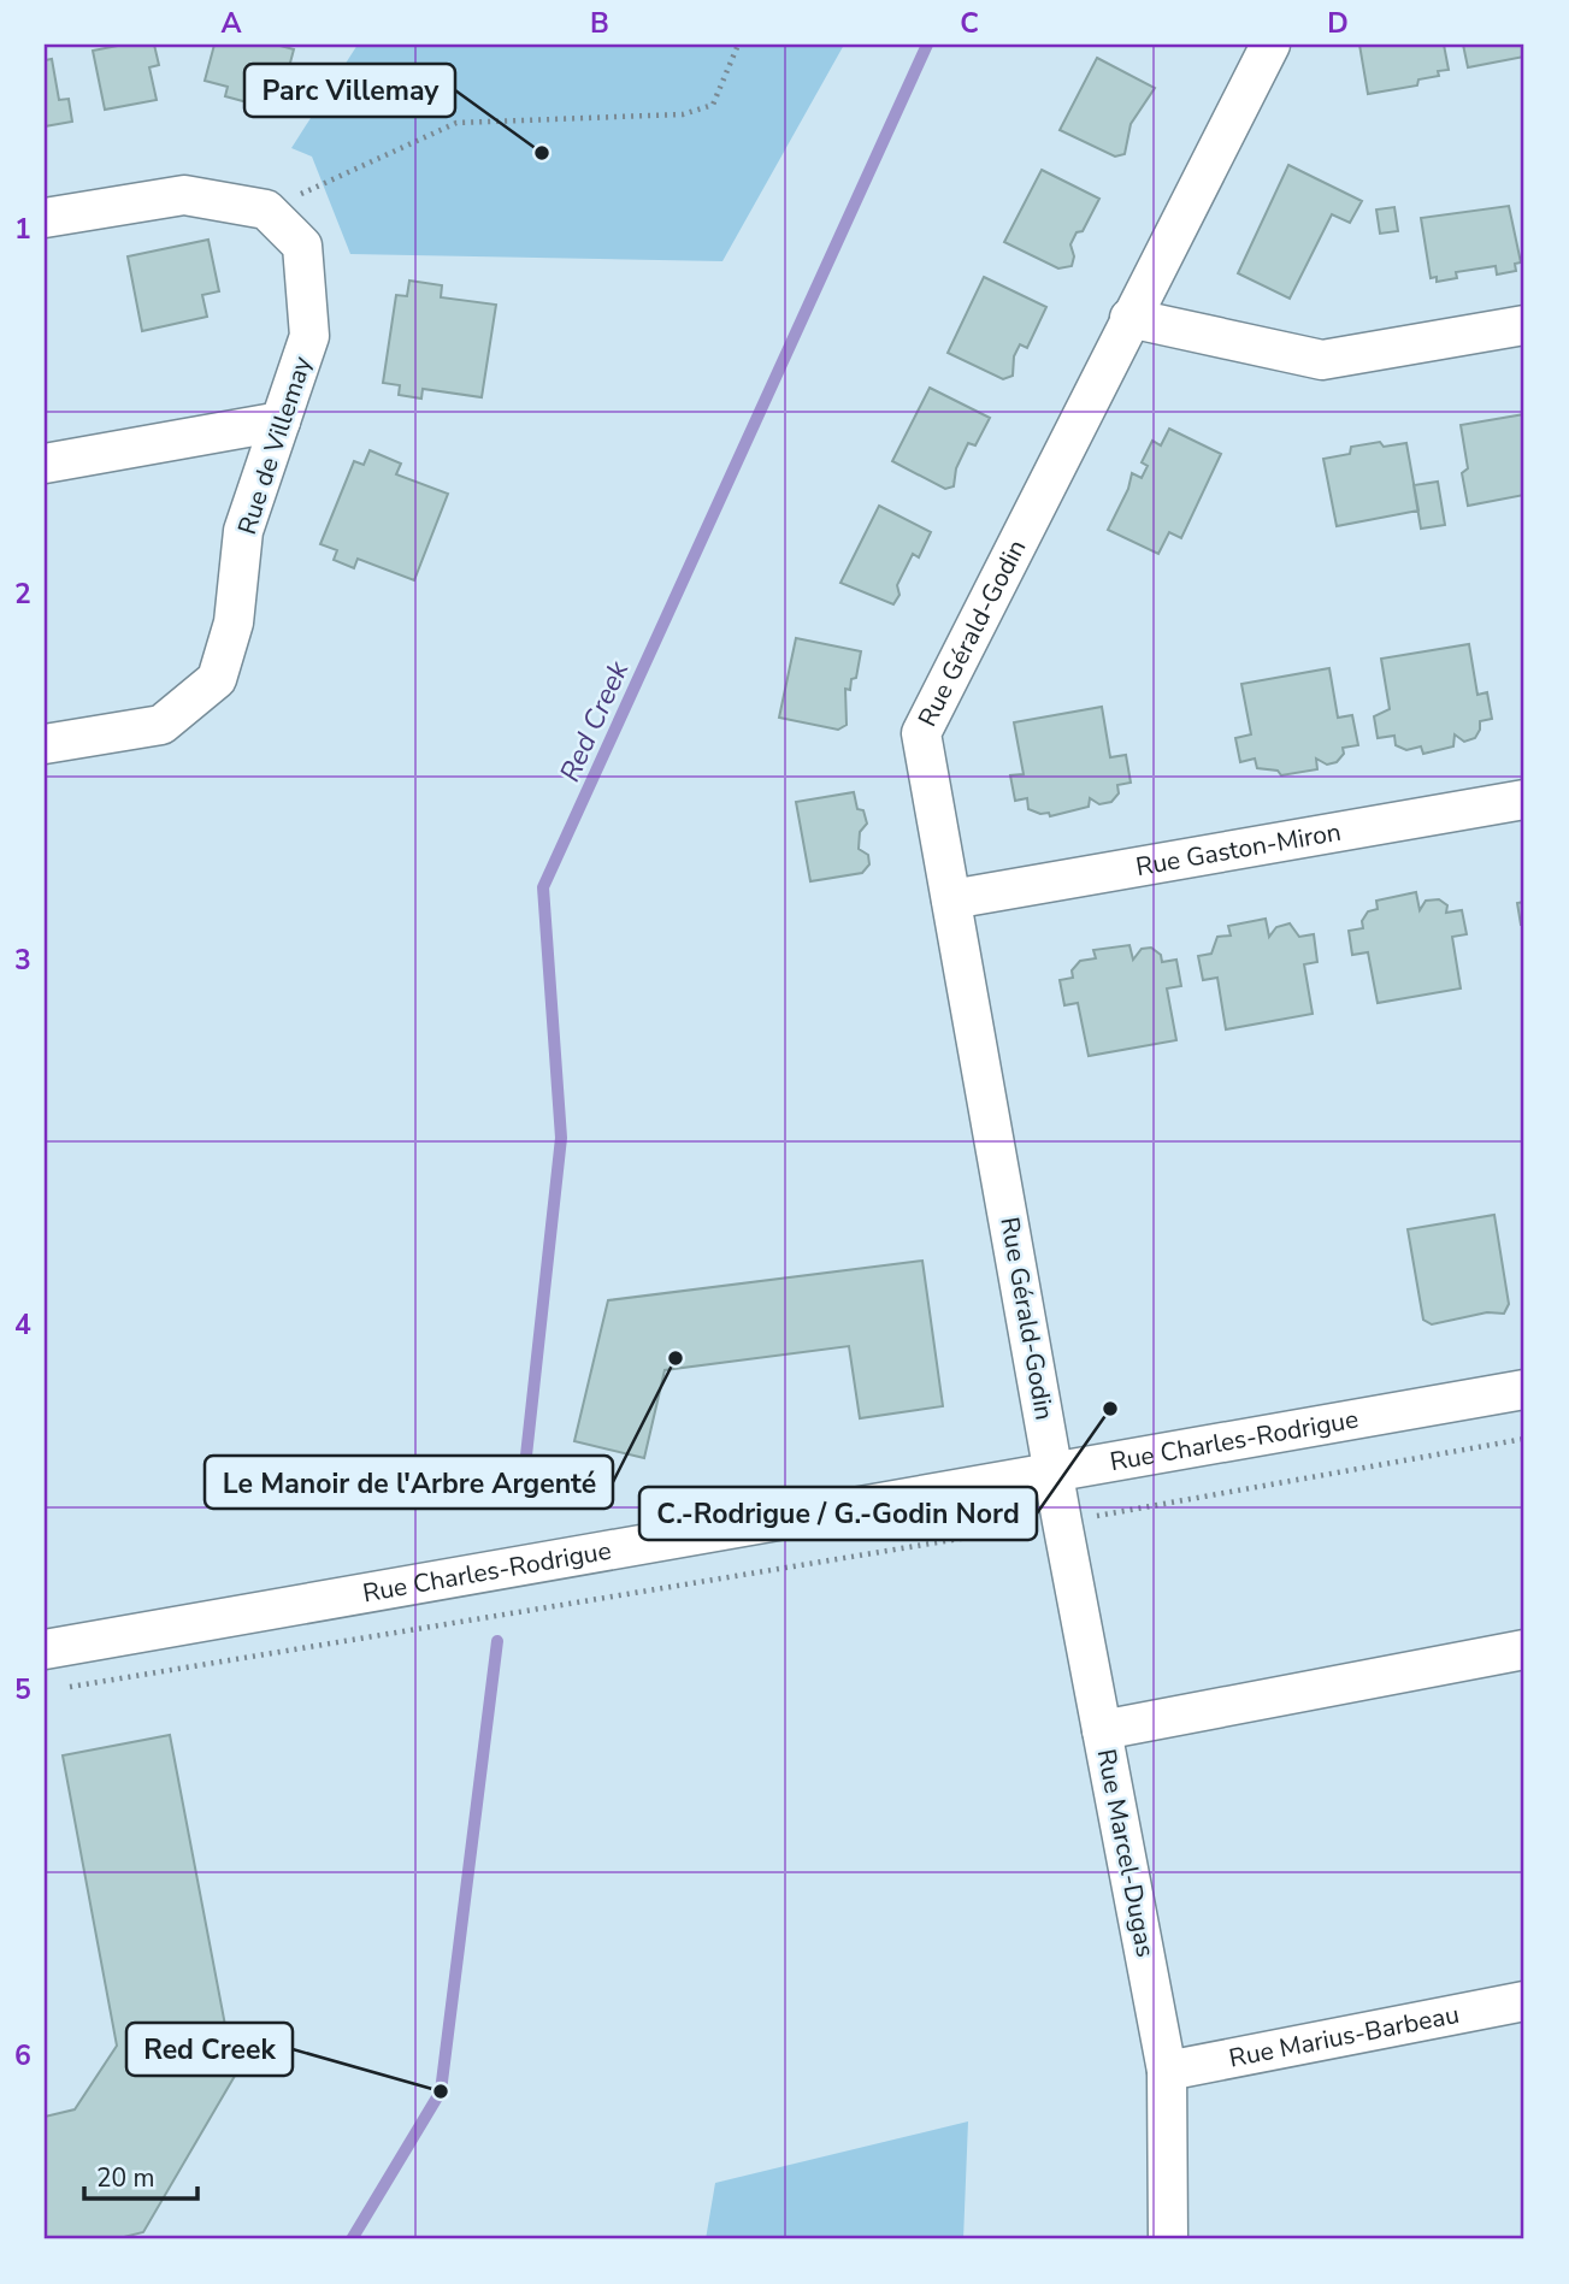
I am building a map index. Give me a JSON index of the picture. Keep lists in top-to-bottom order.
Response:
{
  "streets": {
    "street": [
      "Rue de Villemay",
      "Rue Gérald-Godin",
      "Rue Gaston-Miron",
      "Rue Charles-Rodrigue",
      "Rue Marcel-Dugas",
      "Rue Marius-Barbeau"
    ]
  },
  "crossings": [
    ["Rue Gérald-Godin", "Rue Gaston-Miron"],
    ["Rue Gérald-Godin", "Rue Charles-Rodrigue"],
    ["Rue Gérald-Godin", "Rue Marcel-Dugas"],
    ["Rue Charles-Rodrigue", "Rue Marcel-Dugas"],
    ["Rue Marcel-Dugas", "Rue Marius-Barbeau"]
  ],
  "water": ["Red Creek"],
  "places": [
    "Parc Villemay",
    "Le Manoir de l'Arbre Argenté",
    "C.-Rodrigue / G.-Godin Nord",
    "Red Creek"
  ],
  "scale_bar": "20 m",
  "grid": {
    "columns": [
      "A",
      "B",
      "C",
      "D"
    ],
    "rows": [
      "1",
      "2",
      "3",
      "4",
      "5",
      "6"
    ]
  }
}
